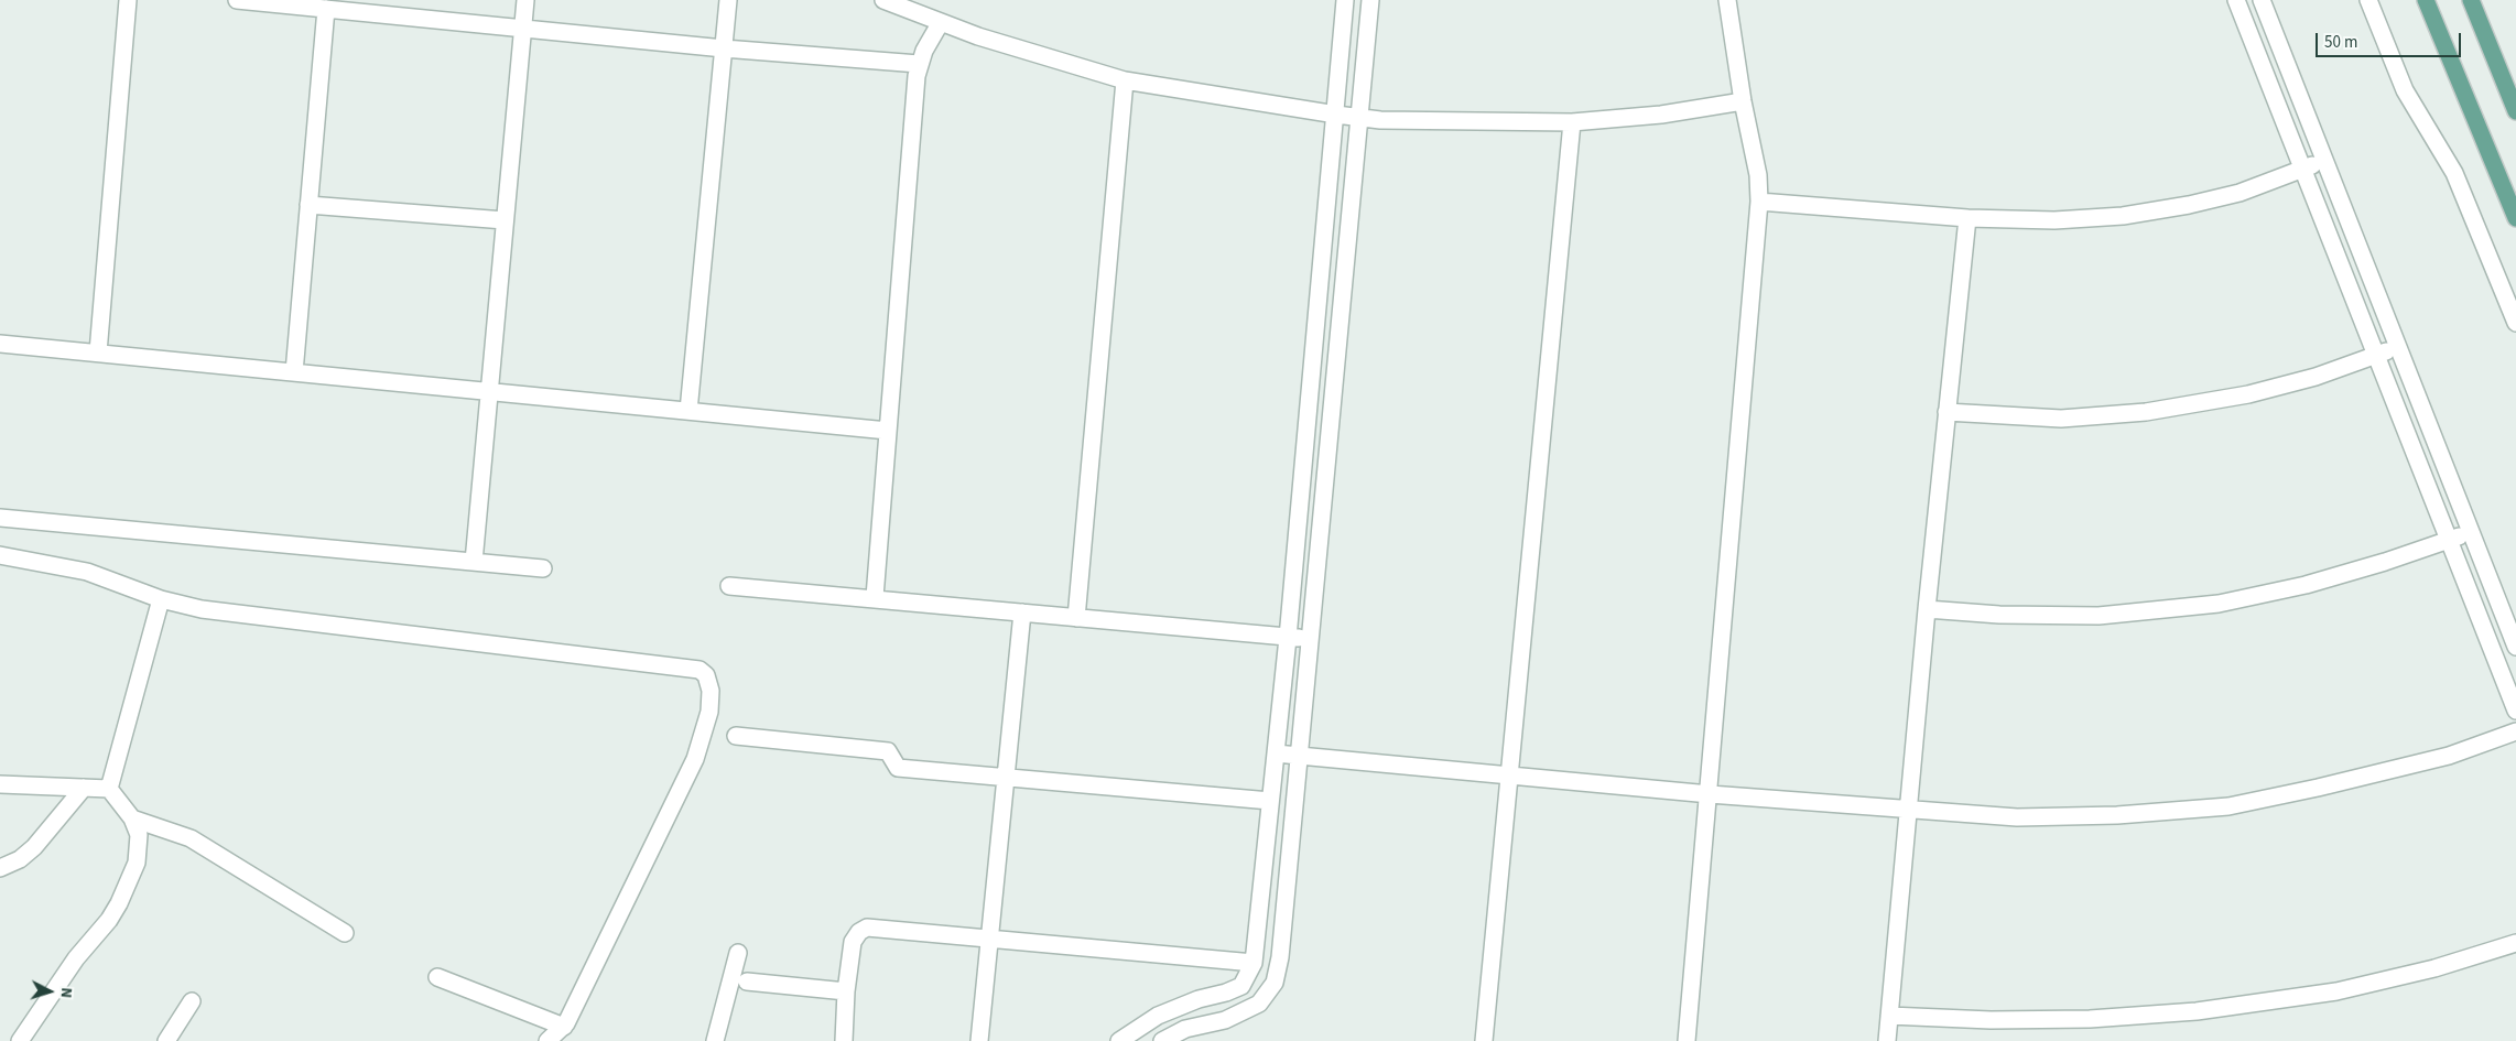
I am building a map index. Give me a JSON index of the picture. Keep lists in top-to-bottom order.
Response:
{
  "scale_bar": "50 m",
  "north": "right"
}
